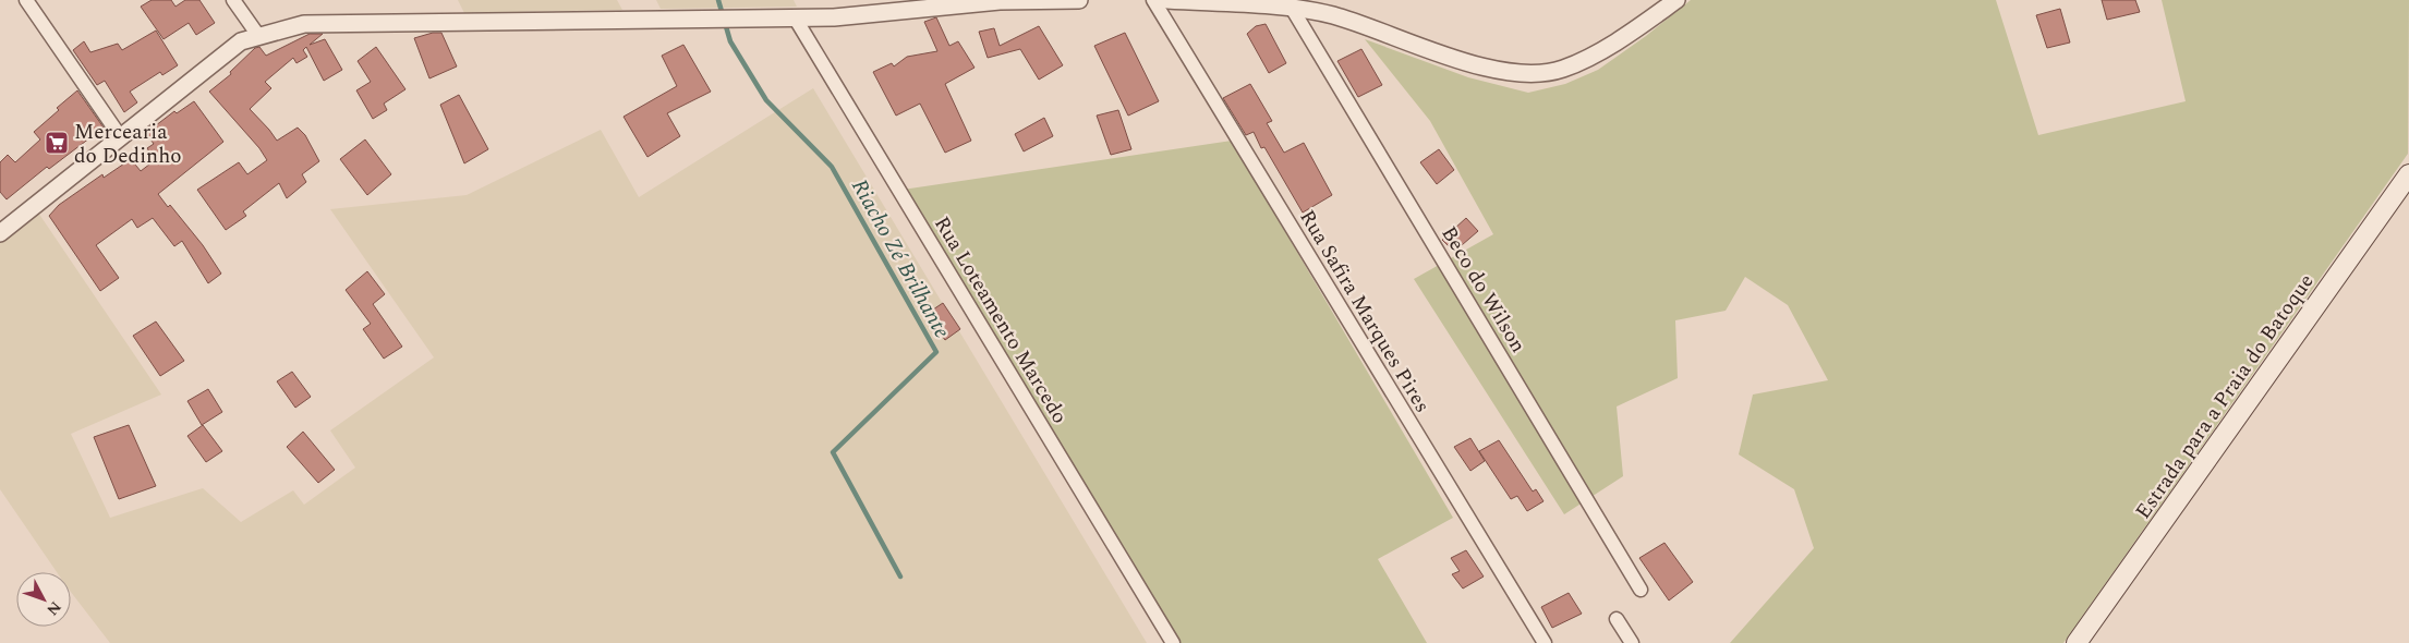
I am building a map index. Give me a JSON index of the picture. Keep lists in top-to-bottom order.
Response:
{
  "streets": {
    "main road": ["Estrada para a Praia do Batoque"],
    "street": ["Beco do Wilson", "Rua Safira Marques Pires", "Rua Loteamento Marcedo"]
  },
  "water": ["Riacho Zé Brilhante"],
  "places": {
    "supermarket": ["Mercearia do Dedinho"]
  },
  "north": "bottom right"
}
